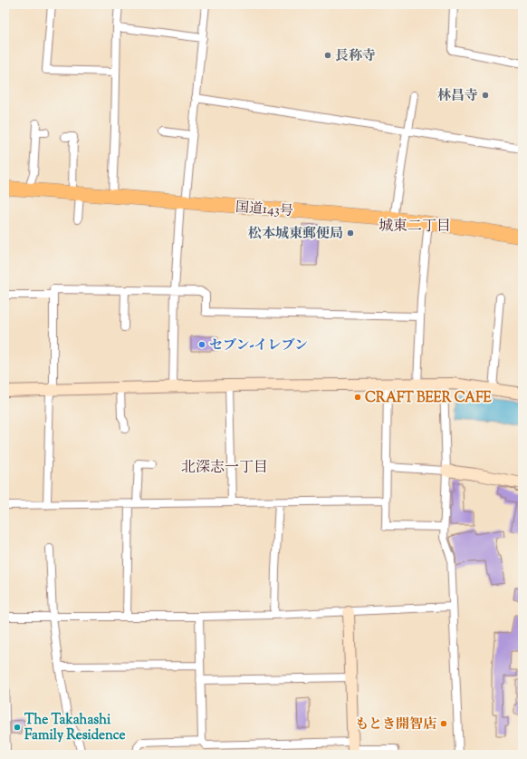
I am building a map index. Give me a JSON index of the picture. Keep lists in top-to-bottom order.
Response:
{
  "streets": {
    "highway": ["国道143号"]
  },
  "districts": ["城東二丁目", "北深志一丁目"],
  "places": [
    "長称寺",
    "林昌寺",
    "松本城東郵便局",
    "セブン-イレブン",
    "CRAFT BEER CAFE",
    "もとき開智店",
    "The Takahashi Family Residence"
  ]
}
